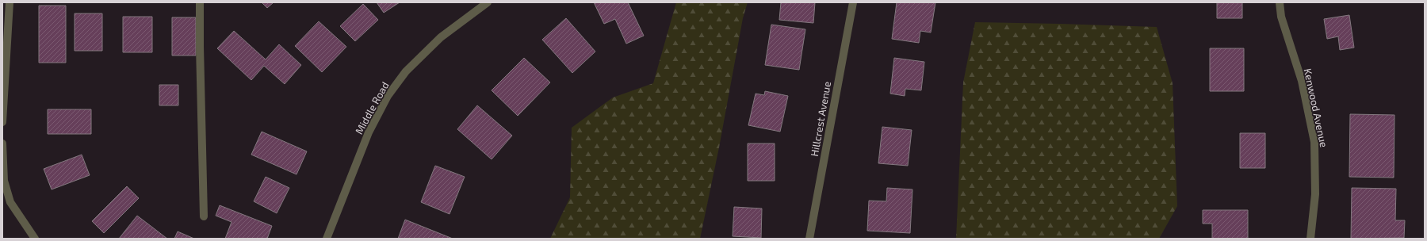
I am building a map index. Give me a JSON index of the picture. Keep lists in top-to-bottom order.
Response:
{
  "streets": {
    "street": ["Middle Road", "Kenwood Avenue", "Hillcrest Avenue"]
  }
}
